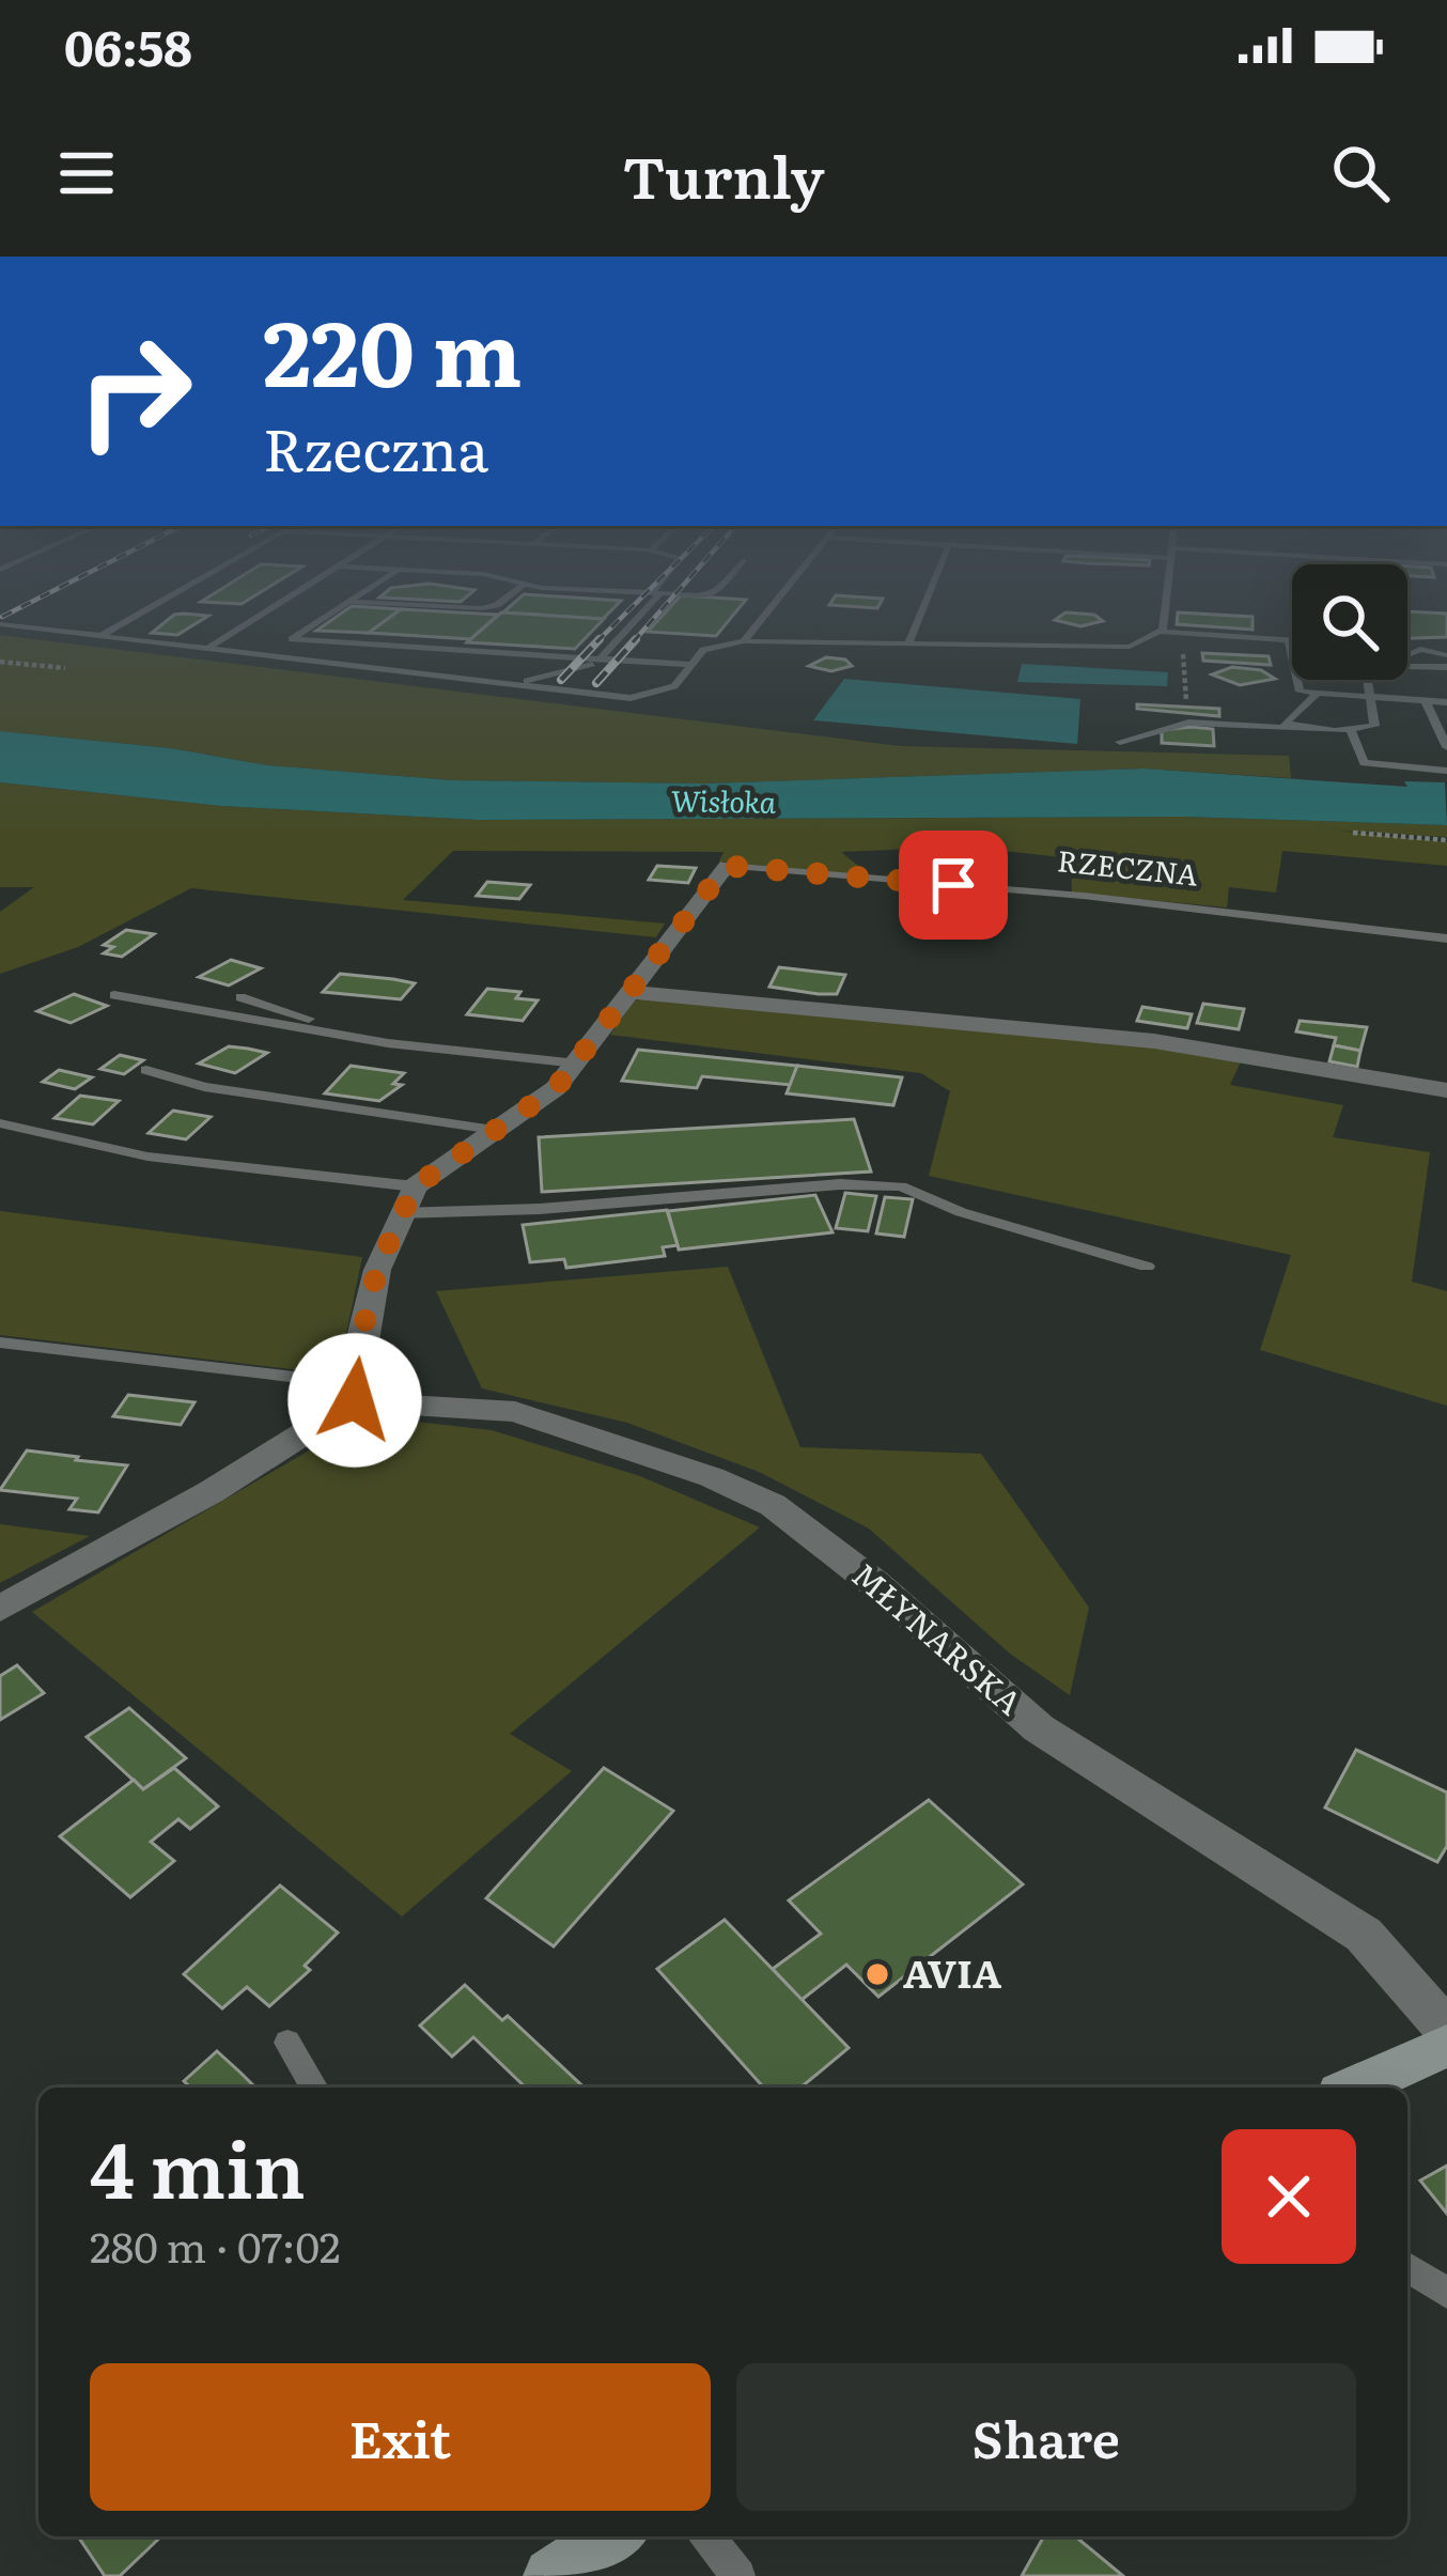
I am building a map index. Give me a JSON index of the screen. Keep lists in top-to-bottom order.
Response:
{
  "streets": {
    "street": ["RZECZNA", "MŁYNARSKA"]
  },
  "crossings": [
    ["RZECZNA", "MŁYNARSKA"]
  ],
  "water": ["Wisłoka"],
  "places": ["AVIA"],
  "page": {
    "status": "06:58",
    "header": "Turnly",
    "turn": ["220 m", "Rzeczna"],
    "heading": ["4 min", "280 m · 07:02"],
    "buttons": ["Exit", "Share"]
  }
}
